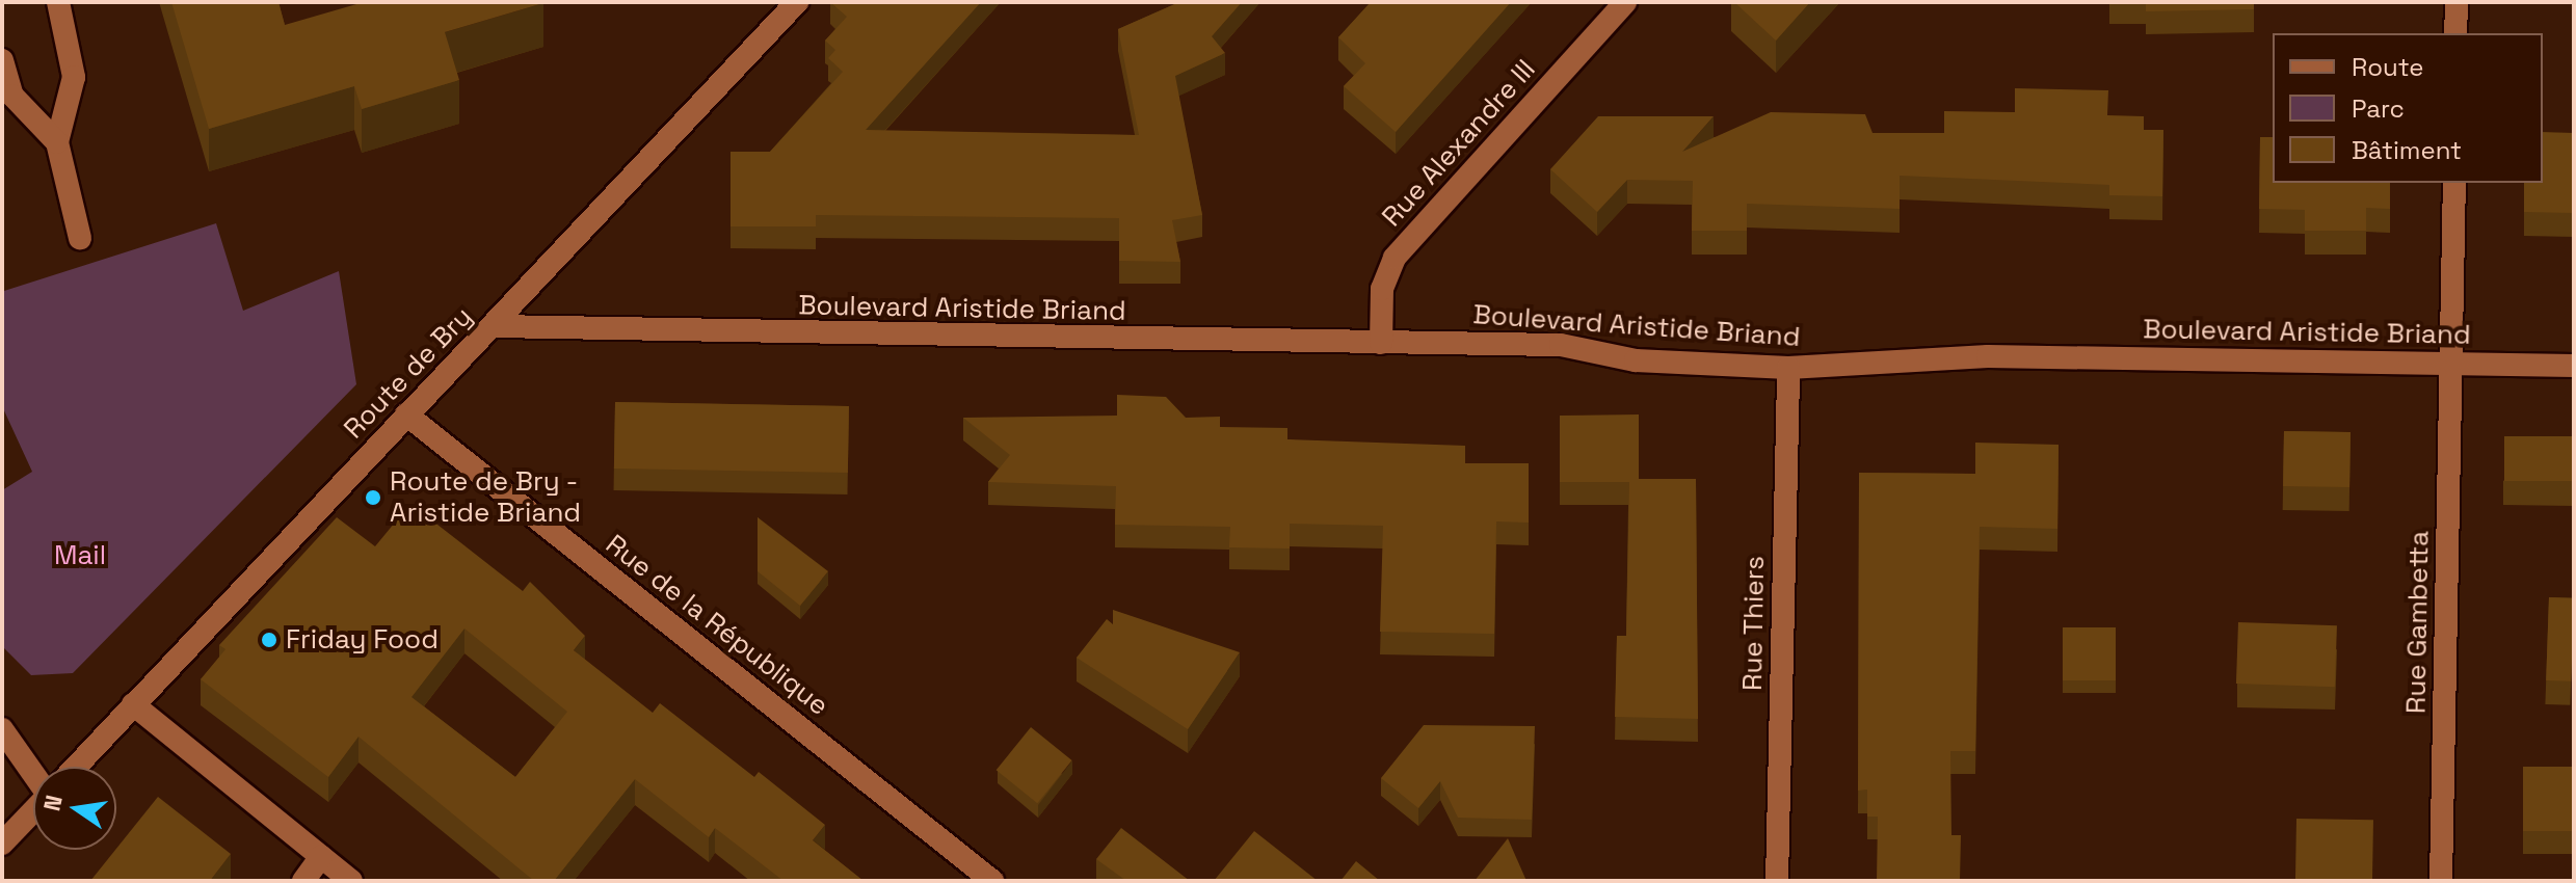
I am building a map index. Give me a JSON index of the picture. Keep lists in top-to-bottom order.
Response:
{
  "streets": {
    "street": [
      "Rue Alexandre III",
      "Boulevard Aristide Briand",
      "Route de Bry",
      "Rue Gambetta",
      "Rue Thiers",
      "Rue de la République"
    ]
  },
  "crossings": [
    ["Rue Alexandre III", "Boulevard Aristide Briand"],
    ["Boulevard Aristide Briand", "Route de Bry"],
    ["Boulevard Aristide Briand", "Rue Gambetta"],
    ["Boulevard Aristide Briand", "Rue Thiers"],
    ["Route de Bry", "Rue de la République"]
  ],
  "parks": ["Mail"],
  "places": ["Route de Bry - Aristide Briand", "Friday Food"],
  "legend": ["Route", "Parc", "Bâtiment"],
  "north": "left"
}
